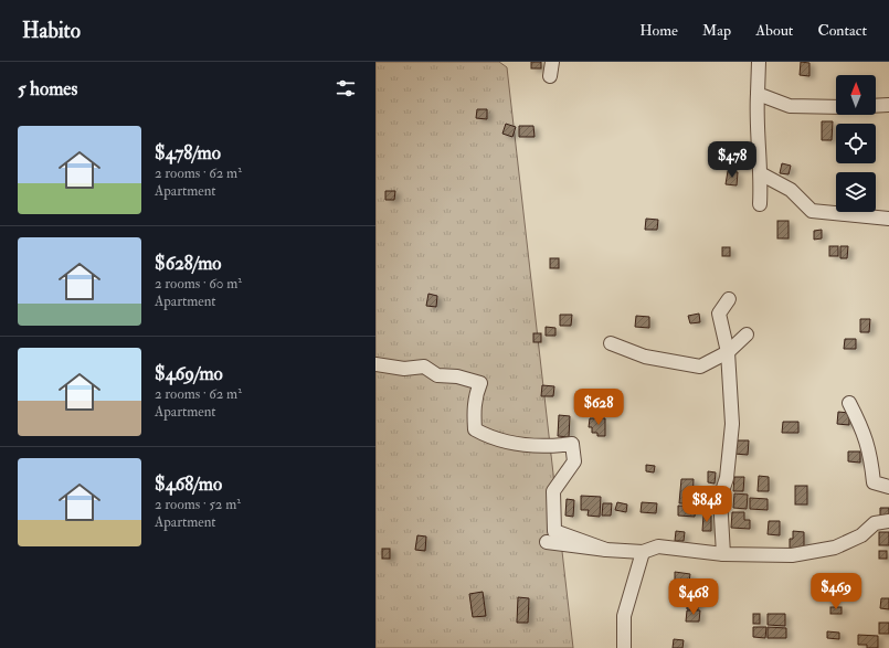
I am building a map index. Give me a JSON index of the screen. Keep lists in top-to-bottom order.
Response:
{
  "north": "top",
  "page": {
    "header": "Habito",
    "nav": [
      "Home",
      "Map",
      "About",
      "Contact"
    ],
    "heading": "5 homes",
    "list": [
      {
        "name": "$478/mo",
        "note": "2 rooms · 62 m² · Apartment"
      },
      {
        "name": "$628/mo",
        "note": "2 rooms · 60 m² · Apartment"
      },
      {
        "name": "$469/mo",
        "note": "2 rooms · 62 m² · Apartment"
      },
      {
        "name": "$468/mo",
        "note": "2 rooms · 52 m² · Apartment"
      }
    ],
    "price": [
      "$478",
      "$628",
      "$848",
      "$469",
      "$468"
    ]
  }
}
